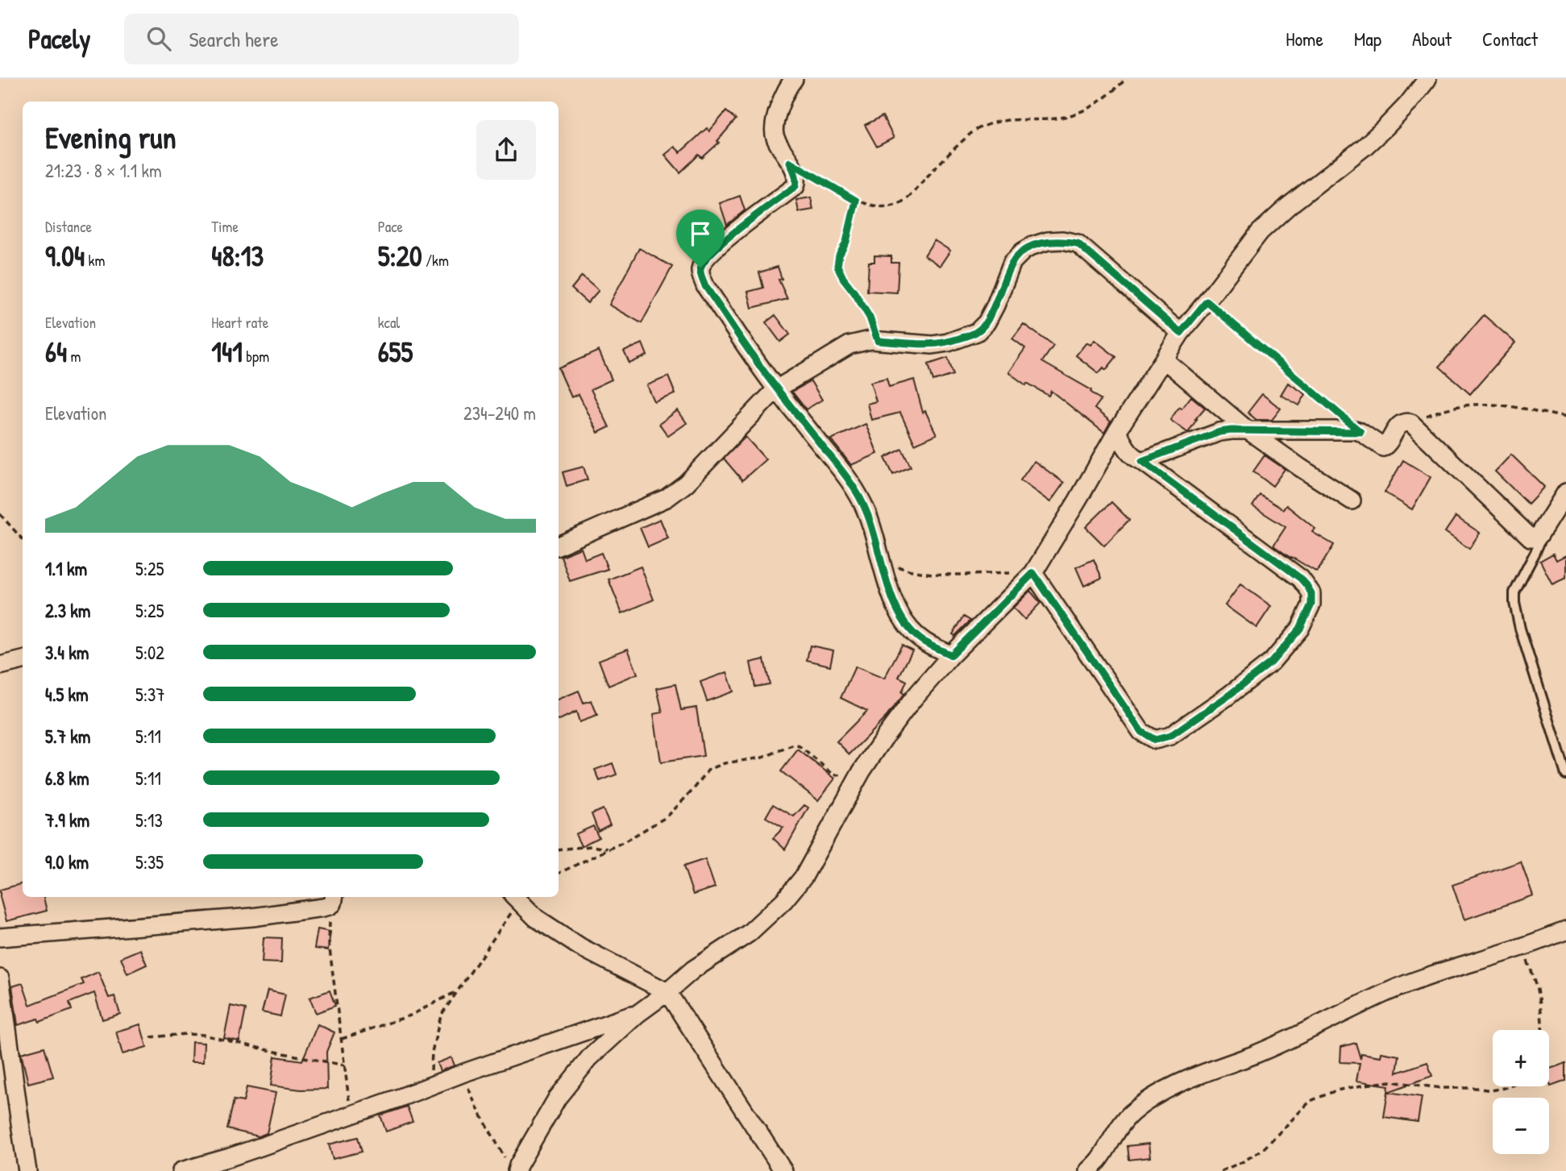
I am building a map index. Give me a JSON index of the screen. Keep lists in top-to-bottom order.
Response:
{
  "page": {
    "header": "Pacely",
    "search": "Search here",
    "nav": [
      "Home",
      "Map",
      "About",
      "Contact"
    ],
    "heading": ["Evening run", "21:23 · 8 × 1.1 km"],
    "stats": [
      ["Distance", "9.04 km"],
      ["Time", "48:13"],
      ["Pace", "5:20 /km"],
      ["Elevation", "64 m"],
      ["Heart rate", "141 bpm"],
      ["kcal", "655"]
    ],
    "chart": ["Elevation", "234–240 m"],
    "list": [
      {
        "name": "1.1 km",
        "note": "5:25"
      },
      {
        "name": "2.3 km",
        "note": "5:25"
      },
      {
        "name": "3.4 km",
        "note": "5:02"
      },
      {
        "name": "4.5 km",
        "note": "5:37"
      },
      {
        "name": "5.7 km",
        "note": "5:11"
      },
      {
        "name": "6.8 km",
        "note": "5:11"
      },
      {
        "name": "7.9 km",
        "note": "5:13"
      },
      {
        "name": "9.0 km",
        "note": "5:35"
      }
    ],
    "map_buttons": ["+", "−"]
  }
}
